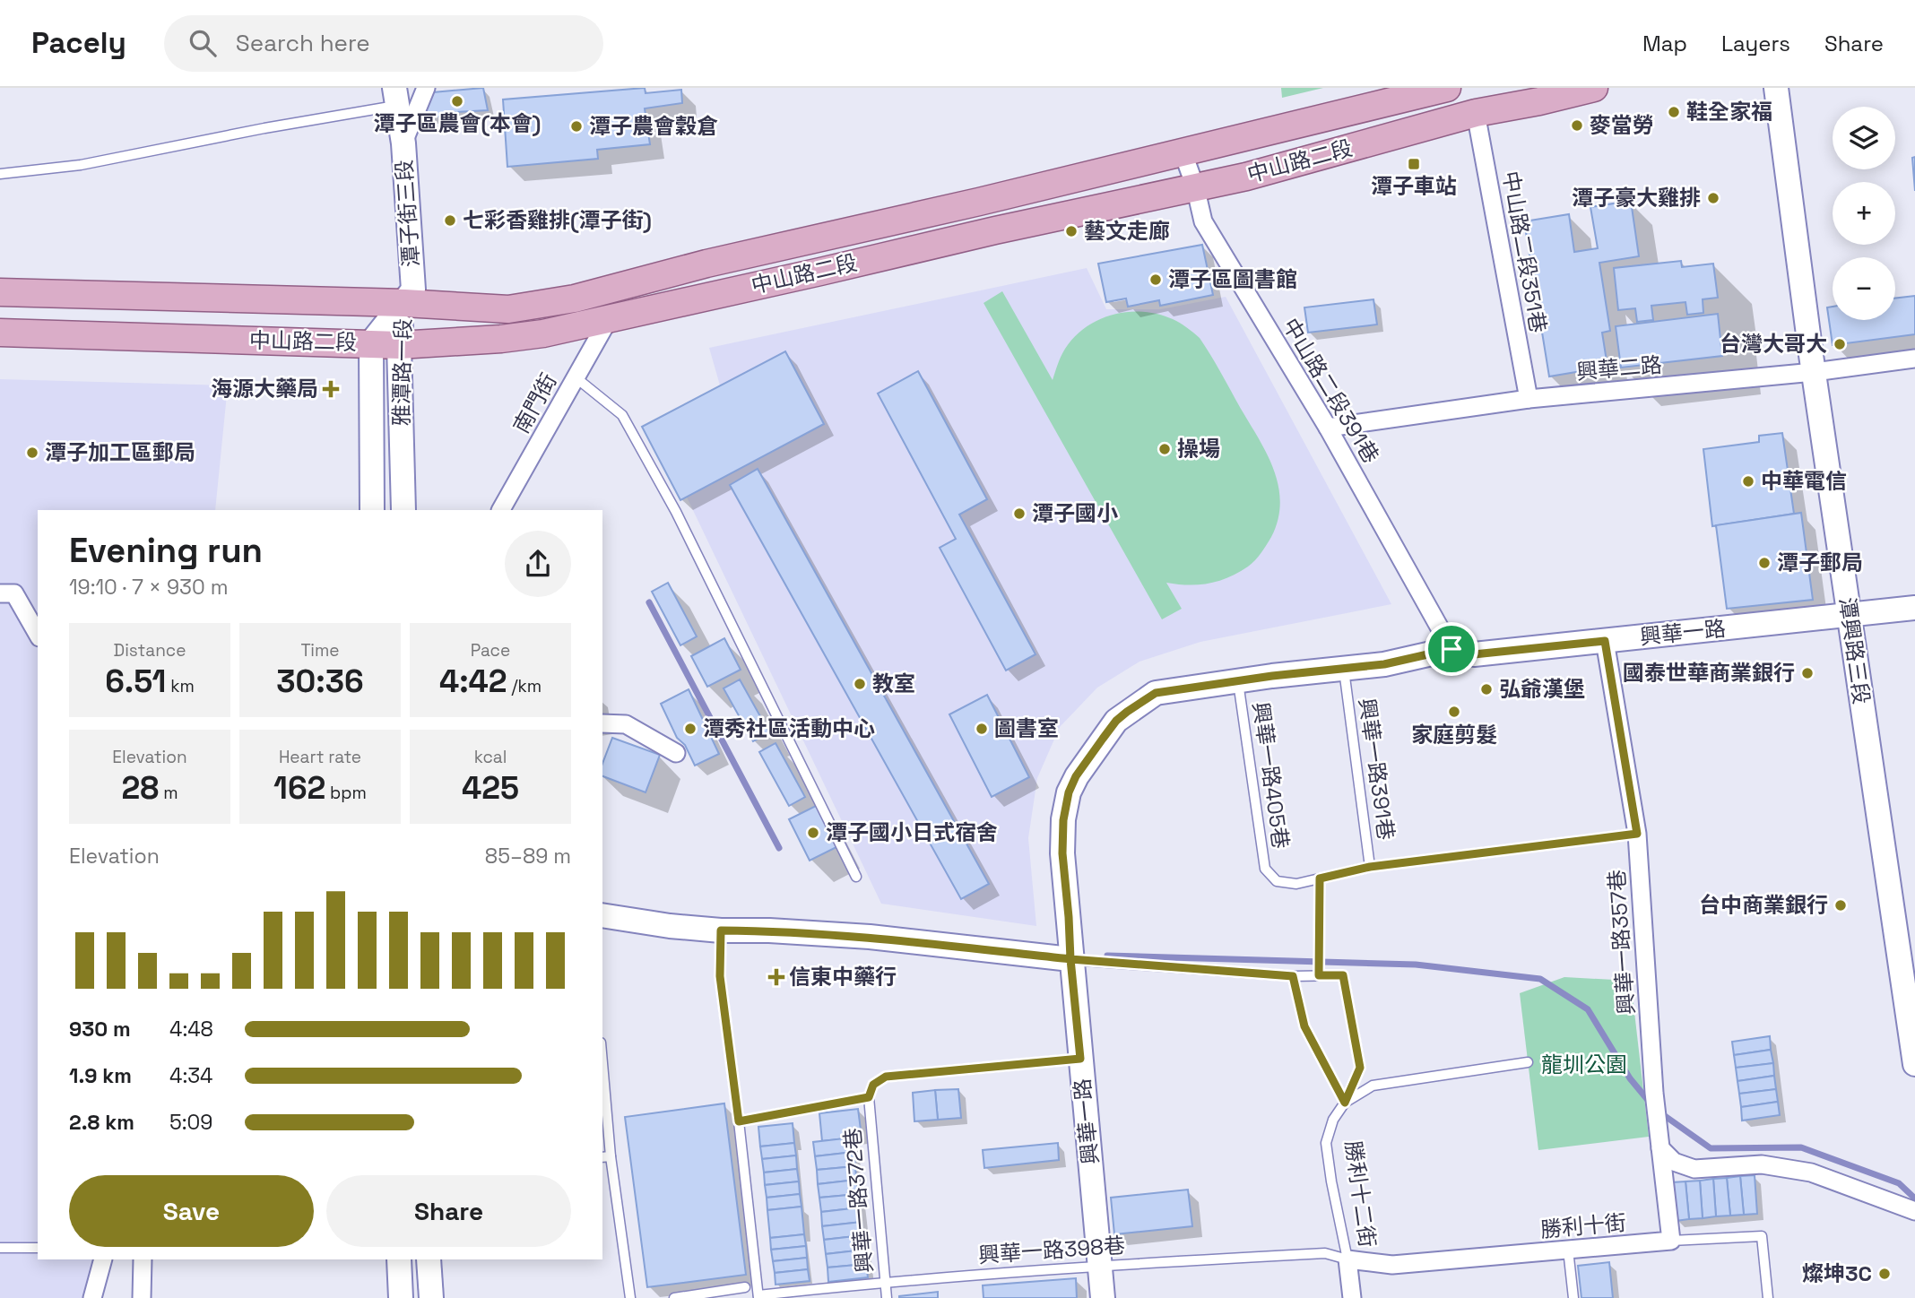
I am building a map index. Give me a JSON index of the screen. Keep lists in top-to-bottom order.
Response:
{
  "streets": {
    "main road": ["中山路二段"],
    "street": [
      "潭子街三段",
      "中山路二段351巷",
      "興華二路",
      "雅潭路一段",
      "中山路二段391巷",
      "南門街",
      "興華一路",
      "潭興路三段",
      "興華一路357巷",
      "勝利十二街",
      "勝利十街"
    ],
    "lane": [
      "興華一路391巷",
      "興華一路405巷",
      "興華一路372巷",
      "興華一路398巷"
    ]
  },
  "crossings": [
    ["中山路二段", "潭子街三段"],
    ["中山路二段", "中山路二段351巷"],
    ["中山路二段", "雅潭路一段"],
    ["中山路二段", "中山路二段391巷"],
    ["中山路二段", "南門街"],
    ["潭子街三段", "雅潭路一段"],
    ["中山路二段351巷", "興華二路"],
    ["興華二路", "中山路二段391巷"],
    ["興華二路", "潭興路三段"],
    ["中山路二段391巷", "興華一路"],
    ["興華一路", "潭興路三段"],
    ["興華一路", "興華一路405巷"],
    ["興華一路", "興華一路357巷"],
    ["興華一路", "興華一路372巷"],
    ["興華一路", "興華一路398巷"],
    ["興華一路391巷", "興華一路405巷"],
    ["興華一路405巷", "興華一路357巷"],
    ["勝利十二街", "勝利十街"],
    ["勝利十二街", "興華一路398巷"],
    ["興華一路372巷", "興華一路398巷"],
    ["勝利十街", "興華一路398巷"]
  ],
  "parks": ["龍圳公園"],
  "places": {
    "other": [
      "潭子區農會(本會)",
      "鞋全家福",
      "麥當勞",
      "潭子農會穀倉",
      "潭子豪大雞排",
      "七彩香雞排(潭子街)",
      "藝文走廊",
      "潭子區圖書館",
      "台灣大哥大",
      "操場",
      "潭子加工區郵局",
      "中華電信",
      "潭子國小",
      "潭子郵局",
      "國泰世華商業銀行",
      "教室",
      "弘爺漢堡",
      "家庭剪髮",
      "潭秀社區活動中心",
      "圖書室",
      "潭子國小日式宿舍",
      "台中商業銀行",
      "燦坤3C"
    ],
    "transit": ["潭子車站"],
    "health": ["海源大藥局", "信東中藥行"]
  },
  "page": {
    "header": "Pacely",
    "search": "Search here",
    "nav": ["Map", "Layers", "Share"],
    "map_buttons": ["+", "−"],
    "heading": ["Evening run", "19:10 · 7 × 930 m"],
    "stats": [
      ["Distance", "6.51 km"],
      ["Time", "30:36"],
      ["Pace", "4:42 /km"],
      ["Elevation", "28 m"],
      ["Heart rate", "162 bpm"],
      ["kcal", "425"]
    ],
    "chart": ["Elevation", "85–89 m"],
    "list": [
      {
        "name": "930 m",
        "note": "4:48"
      },
      {
        "name": "1.9 km",
        "note": "4:34"
      },
      {
        "name": "2.8 km",
        "note": "5:09"
      }
    ],
    "buttons": ["Save", "Share"]
  }
}
